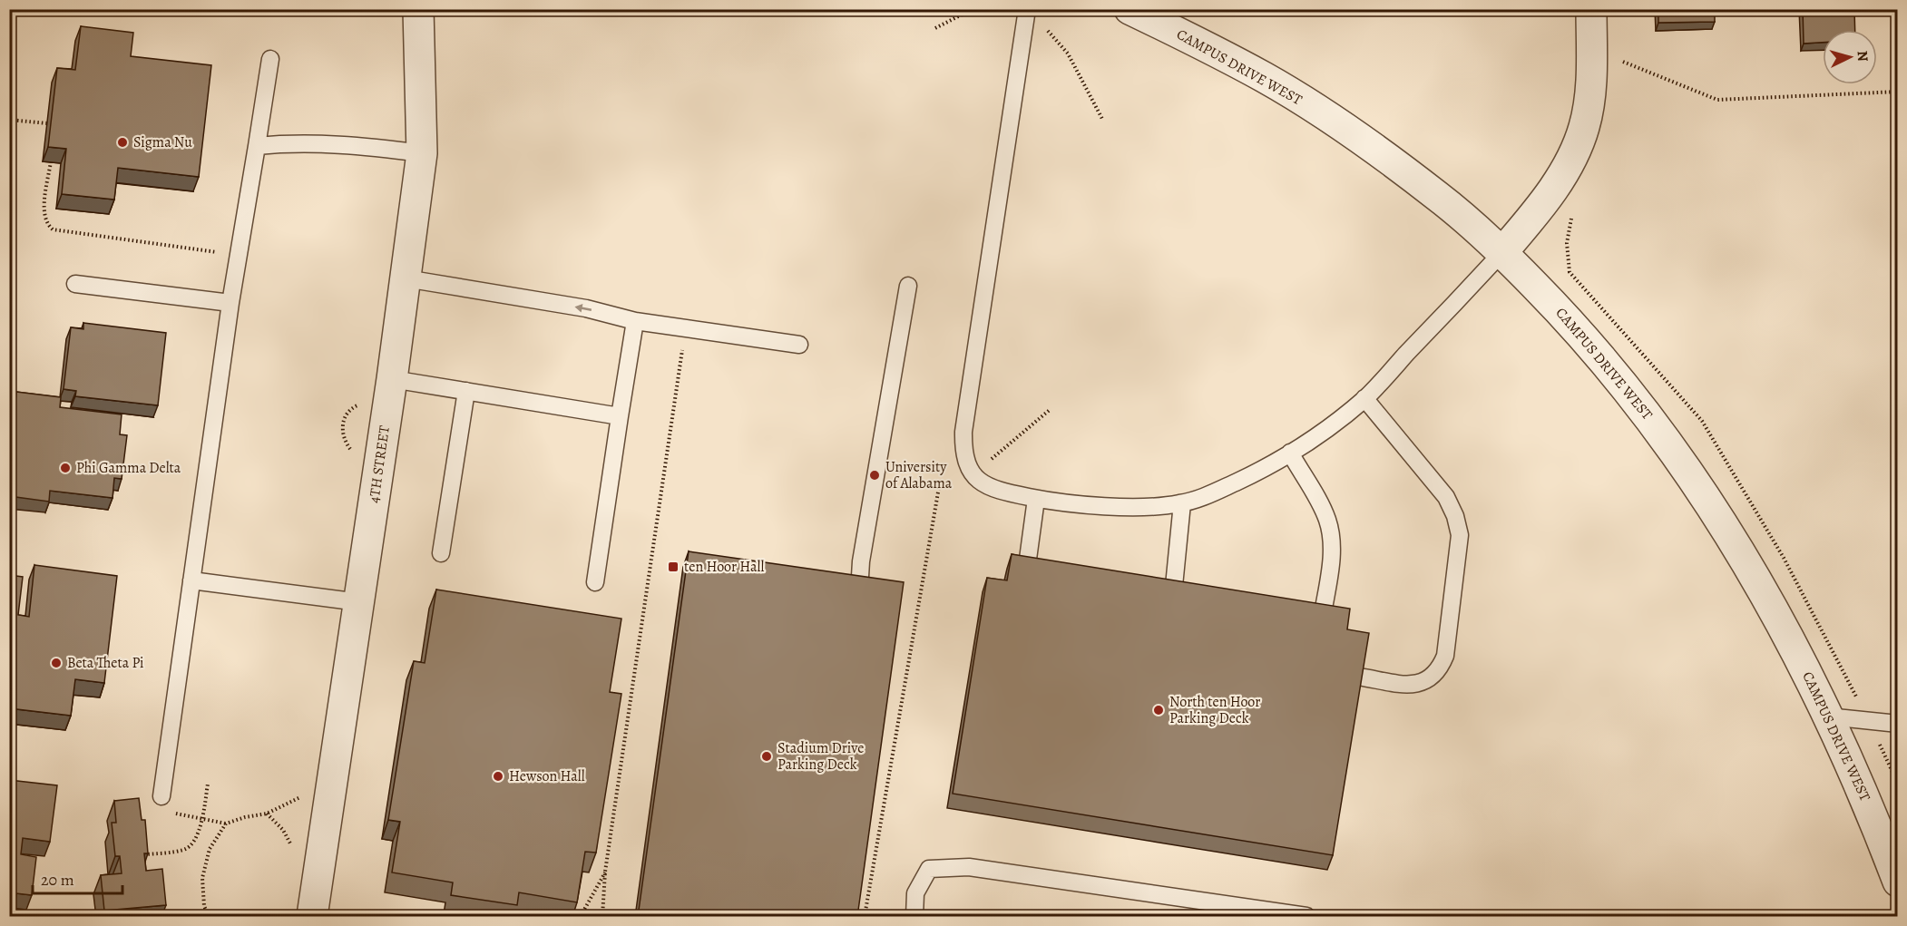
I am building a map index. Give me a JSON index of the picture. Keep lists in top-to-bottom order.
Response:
{
  "streets": {
    "street": ["CAMPUS DRIVE WEST", "4TH STREET"]
  },
  "places": {
    "other": [
      "Sigma Nu",
      "Phi Gamma Delta",
      "University of Alabama",
      "Beta Theta Pi",
      "North ten Hoor Parking Deck",
      "Stadium Drive Parking Deck",
      "Hewson Hall"
    ],
    "transit": ["ten Hoor Hall"]
  },
  "scale_bar": "20 m",
  "north": "right"
}
